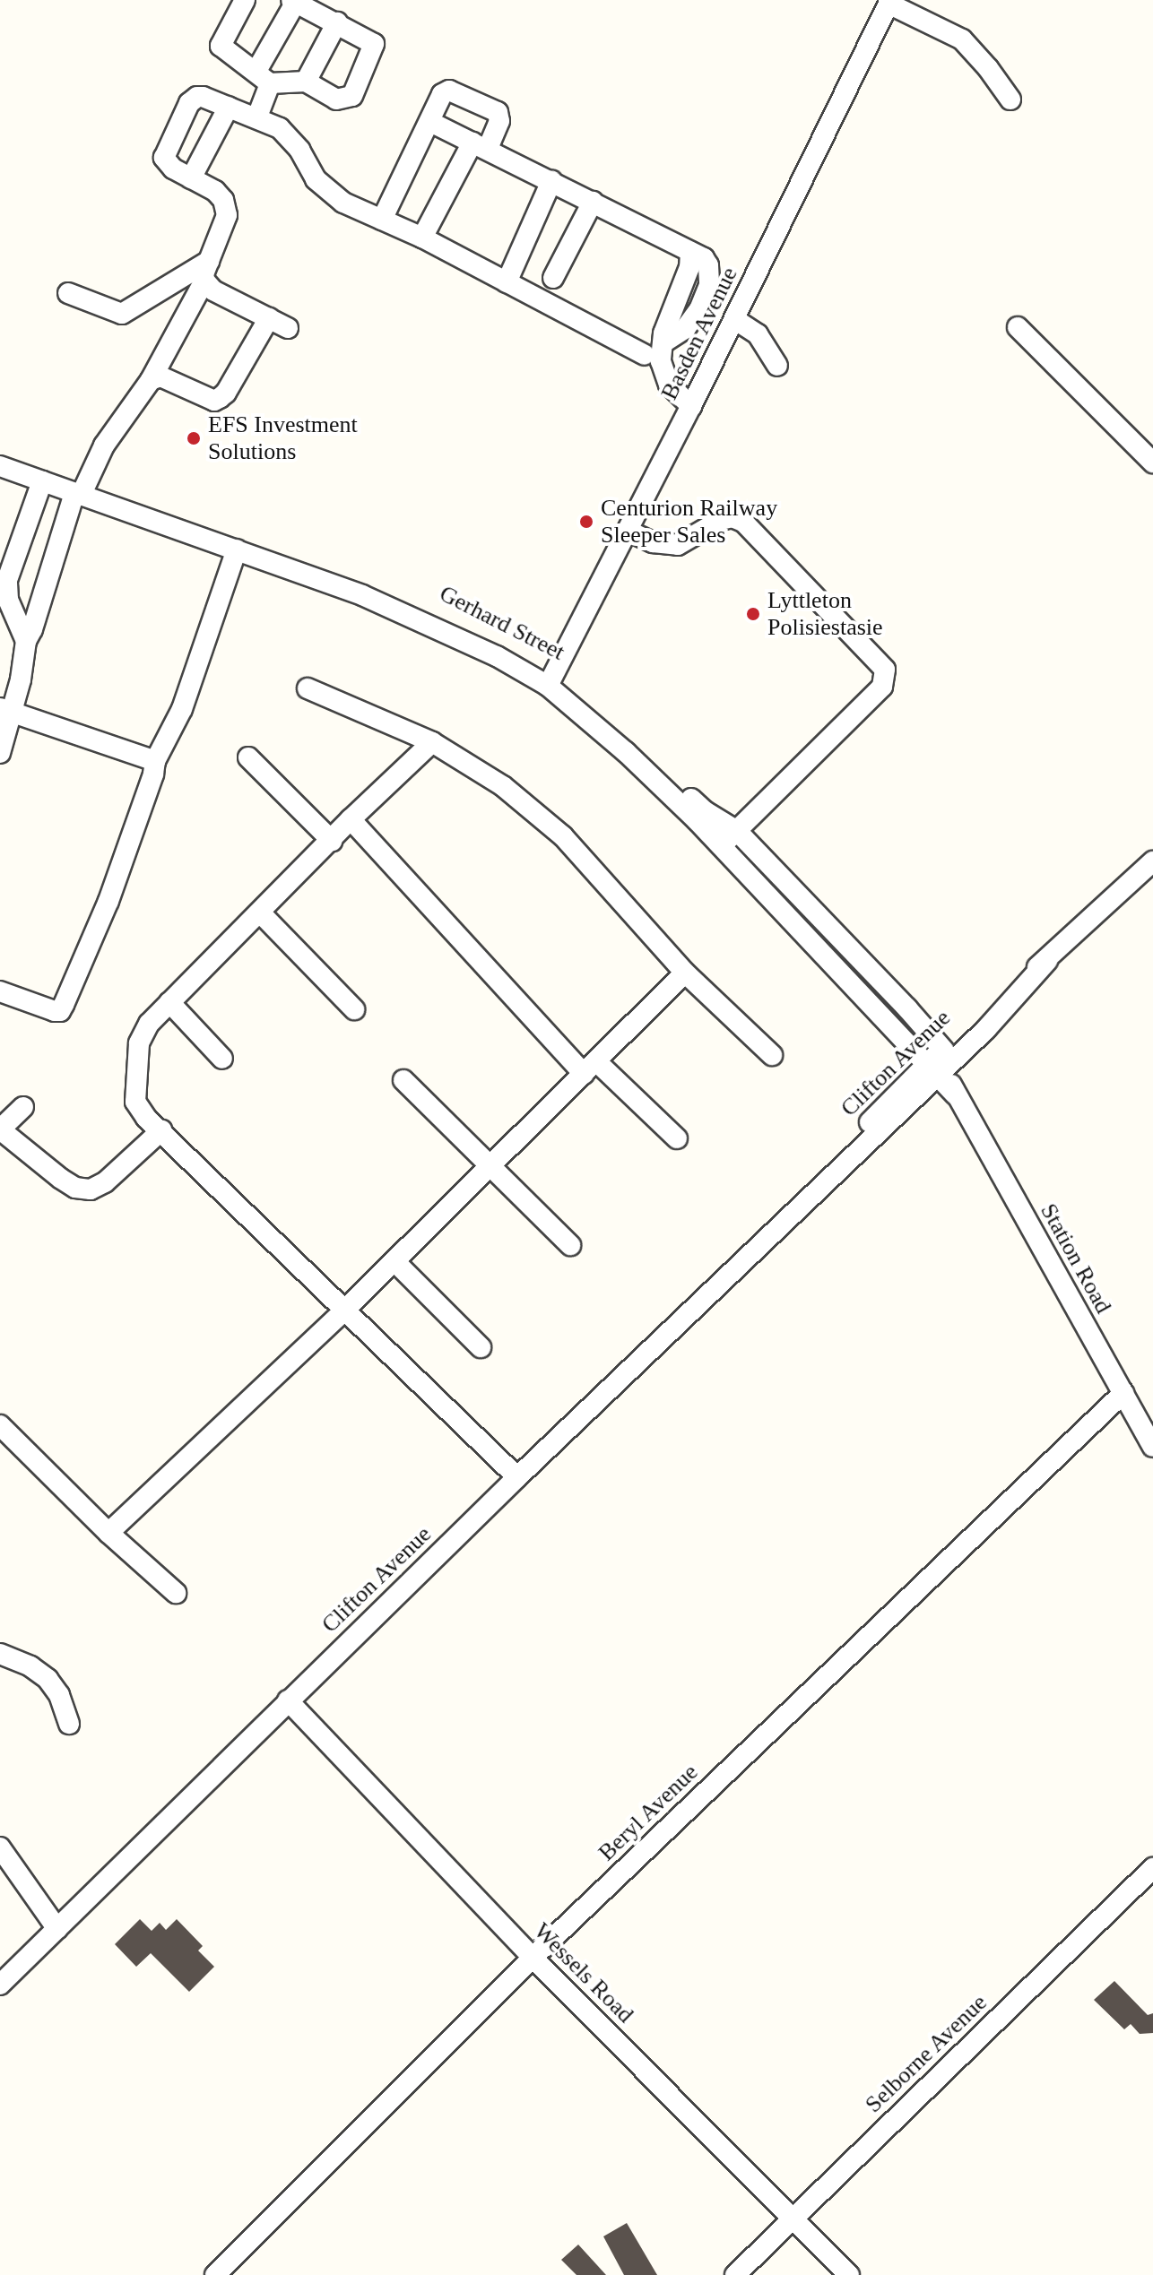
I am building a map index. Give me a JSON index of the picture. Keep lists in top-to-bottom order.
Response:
{
  "streets": {
    "street": [
      "Basden Avenue",
      "Gerhard Street",
      "Clifton Avenue",
      "Station Road",
      "Beryl Avenue",
      "Wessels Road",
      "Selborne Avenue"
    ]
  },
  "crossings": [
    ["Basden Avenue", "Gerhard Street"],
    ["Gerhard Street", "Clifton Avenue"],
    ["Gerhard Street", "Station Road"],
    ["Clifton Avenue", "Station Road"],
    ["Clifton Avenue", "Wessels Road"],
    ["Station Road", "Beryl Avenue"],
    ["Beryl Avenue", "Wessels Road"],
    ["Wessels Road", "Selborne Avenue"]
  ],
  "places": ["EFS Investment Solutions", "Centurion Railway Sleeper Sales", "Lyttleton Polisiestasie"]
}
